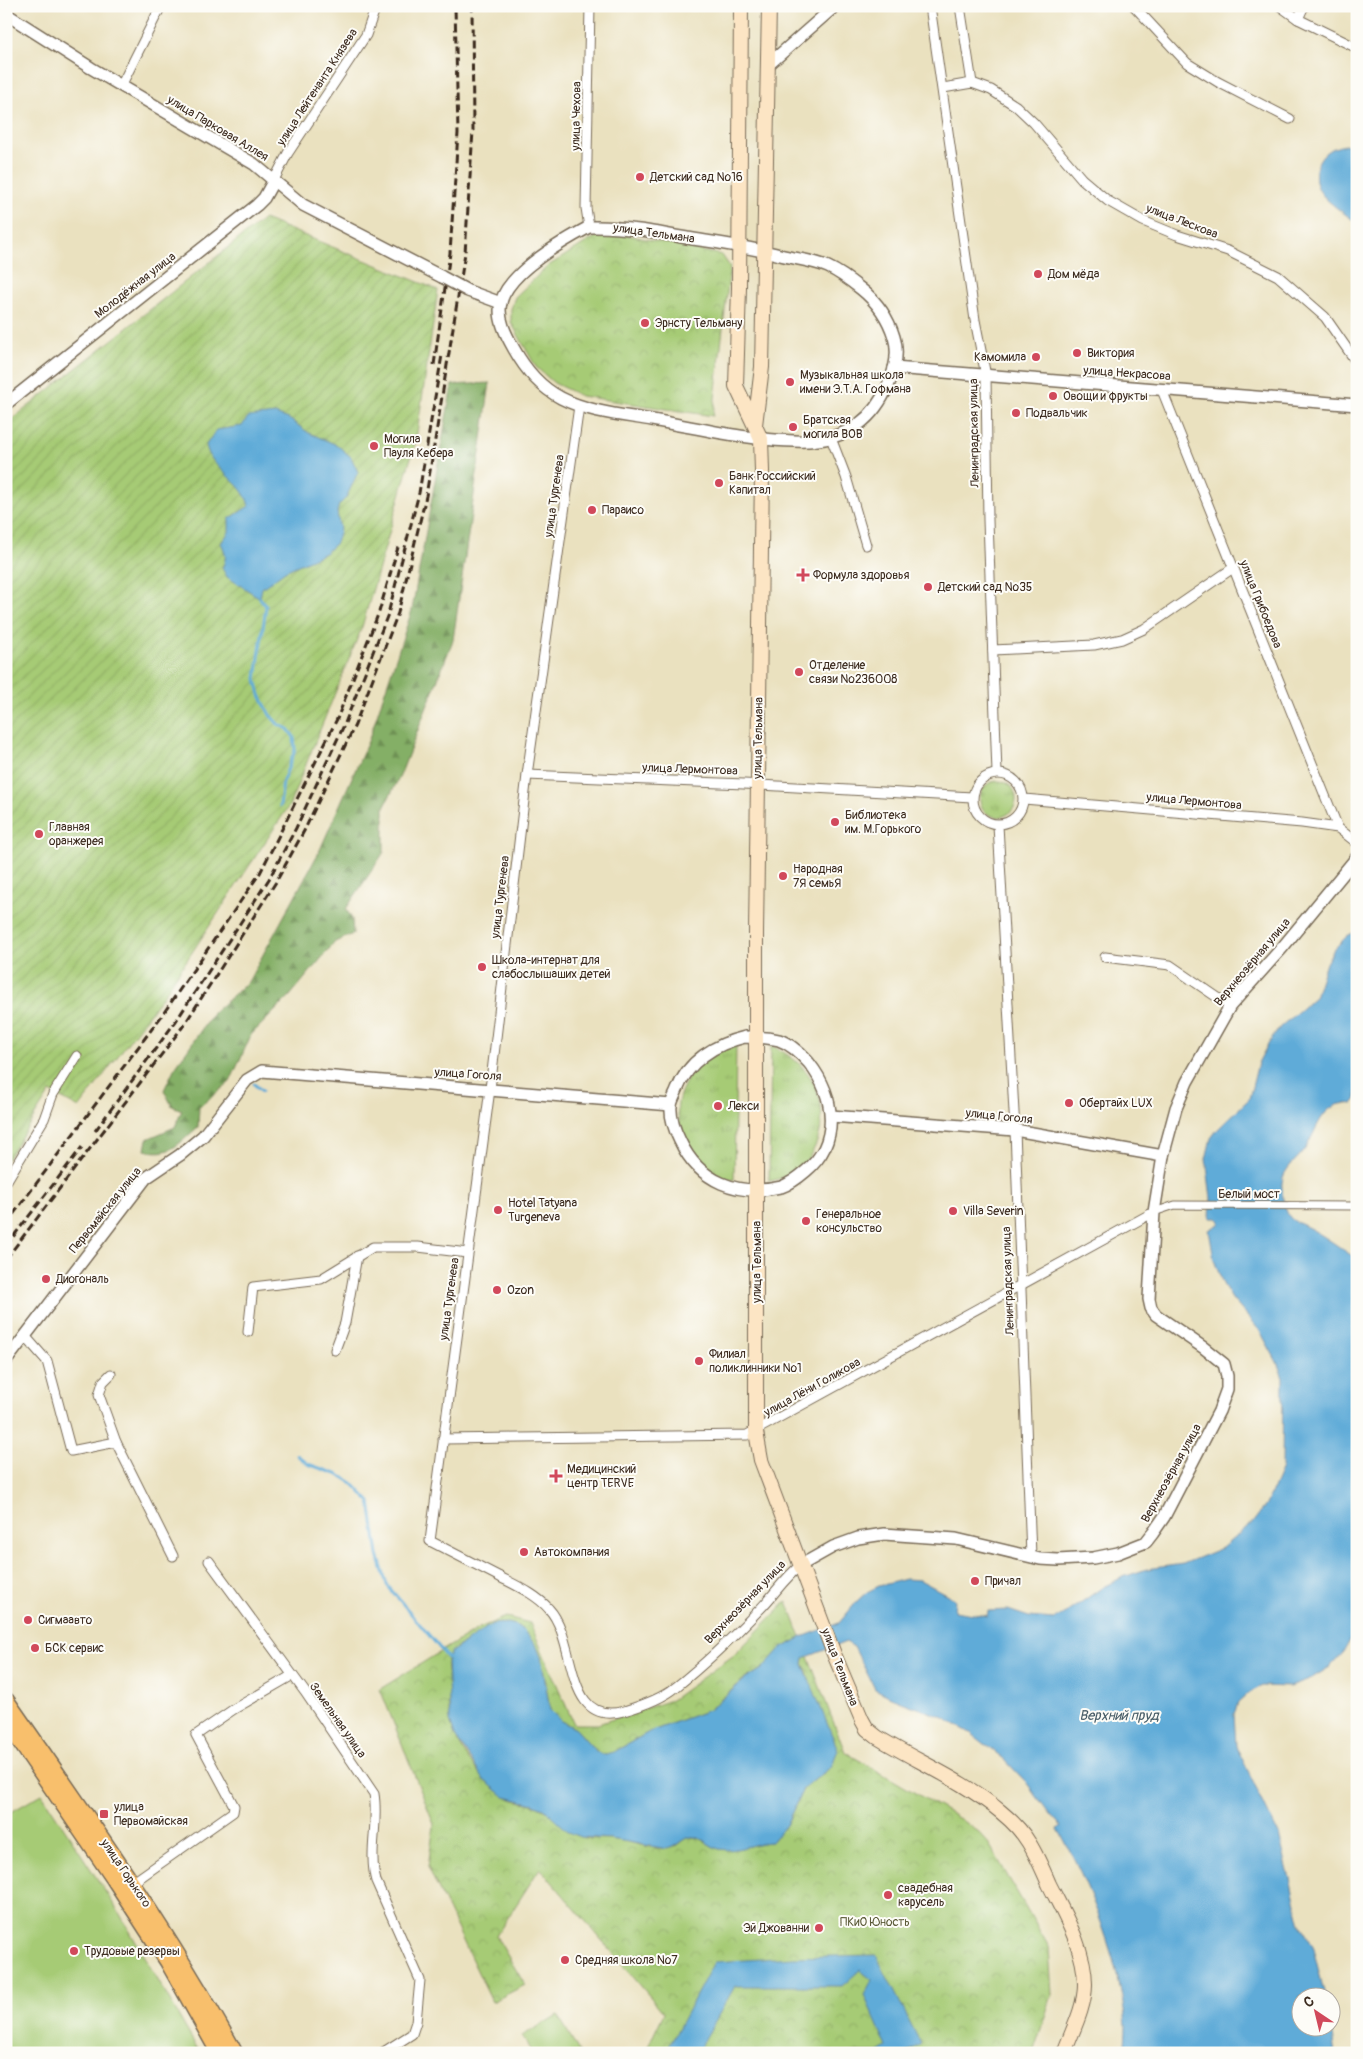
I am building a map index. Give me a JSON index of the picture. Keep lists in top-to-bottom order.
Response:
{
  "streets": {
    "main road": ["улица Тельмана", "улица Горького"],
    "street": [
      "улица Лейтенанта Князева",
      "улица Чехова",
      "улица Парковая Аллея",
      "улица Лескова",
      "Молодёжная улица",
      "улица Некрасова",
      "Ленинградская улица",
      "улица Тургенева",
      "улица Грибоедова",
      "улица Лермонтова",
      "Верхнеозёрная улица",
      "улица Гоголя",
      "Белый мост",
      "Первомайская улица",
      "улица Лёни Голикова",
      "Земельная улица"
    ]
  },
  "crossings": [
    ["улица Лейтенанта Князева", "улица Парковая Аллея"],
    ["улица Лейтенанта Князева", "Молодёжная улица"],
    ["улица Чехова", "улица Тельмана"],
    ["улица Парковая Аллея", "улица Тельмана"],
    ["улица Парковая Аллея", "Молодёжная улица"],
    ["улица Тельмана", "улица Некрасова"],
    ["улица Тельмана", "улица Тургенева"],
    ["улица Тельмана", "улица Лермонтова"],
    ["улица Тельмана", "Верхнеозёрная улица"],
    ["улица Тельмана", "улица Лёни Голикова"],
    ["улица Некрасова", "Ленинградская улица"],
    ["улица Некрасова", "улица Грибоедова"],
    ["Ленинградская улица", "улица Лермонтова"],
    ["Ленинградская улица", "Верхнеозёрная улица"],
    ["Ленинградская улица", "улица Гоголя"],
    ["Ленинградская улица", "улица Лёни Голикова"],
    ["улица Тургенева", "улица Лермонтова"],
    ["улица Тургенева", "Верхнеозёрная улица"],
    ["улица Тургенева", "улица Гоголя"],
    ["улица Тургенева", "улица Лёни Голикова"],
    ["улица Грибоедова", "улица Лермонтова"],
    ["Верхнеозёрная улица", "улица Гоголя"],
    ["Верхнеозёрная улица", "Белый мост"],
    ["Верхнеозёрная улица", "улица Лёни Голикова"],
    ["улица Гоголя", "Первомайская улица"],
    ["Белый мост", "улица Лёни Голикова"]
  ],
  "water": ["Верхний пруд"],
  "parks": ["ПКиО Юность"],
  "places": {
    "other": [
      "Детский сад №16",
      "Дом мёда",
      "Эрнсту Тельману",
      "Виктория",
      "Камомила",
      "Музыкальная школа имени Э.Т.А. Гофмана",
      "Овощи и фрукты",
      "Подвальчик",
      "Братская могила ВОВ",
      "Могила Пауля Кебера",
      "Банк Российский Капитал",
      "Параисо",
      "Детский сад №35",
      "Отделение связи №236008",
      "Библиотека им. М.Горького",
      "Главная оранжерея",
      "Народная 7Я семьЯ",
      "Школа-интернат для слабослышаших детей",
      "Обертайх LUX",
      "Лекси",
      "Hotel Tatyana Turgeneva",
      "Villa Severin",
      "Генеральное консульство",
      "Диогональ",
      "Ozon",
      "Филиал поликлинники №1",
      "Автокомпания",
      "Причал",
      "Сигмаавто",
      "БСК сервис",
      "свадебная карусель",
      "Эй Джованни",
      "Трудовые резервы",
      "Средняя школа №7"
    ],
    "health": ["Формула здоровья", "Медицинский центр TERVE"],
    "transit": ["улица Первомайская"]
  },
  "north": "top left"
}
